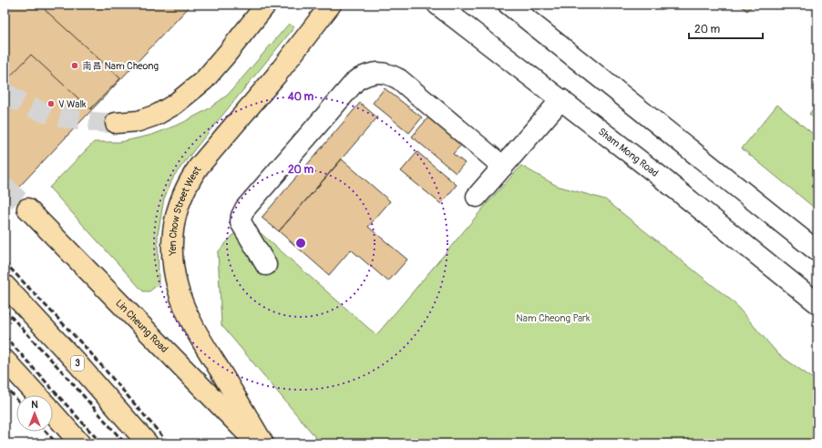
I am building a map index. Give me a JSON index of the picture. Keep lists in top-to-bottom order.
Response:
{
  "streets": {
    "main road": ["Yen Chow Street West", "Lin Cheung Road", "3"],
    "street": ["Sham Mong Road"]
  },
  "parks": ["Nam Cheong Park"],
  "places": ["南昌 Nam Cheong", "V Walk"],
  "scale_bar": "20 m",
  "north": "top",
  "rings": ["40 m", "20 m"]
}
